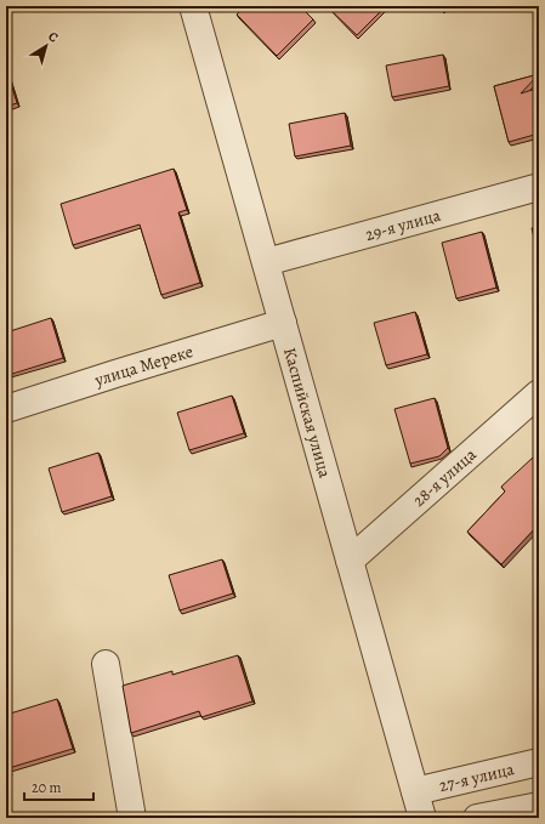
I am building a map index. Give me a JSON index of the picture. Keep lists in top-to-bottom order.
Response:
{
  "streets": {
    "street": [
      "29-я улица",
      "улица Мереке",
      "Каспийская улица",
      "28-я улица",
      "27-я улица"
    ]
  },
  "crossings": [
    ["29-я улица", "Каспийская улица"],
    ["улица Мереке", "Каспийская улица"],
    ["Каспийская улица", "28-я улица"],
    ["Каспийская улица", "27-я улица"]
  ],
  "scale_bar": "20 m",
  "north": "top right"
}
